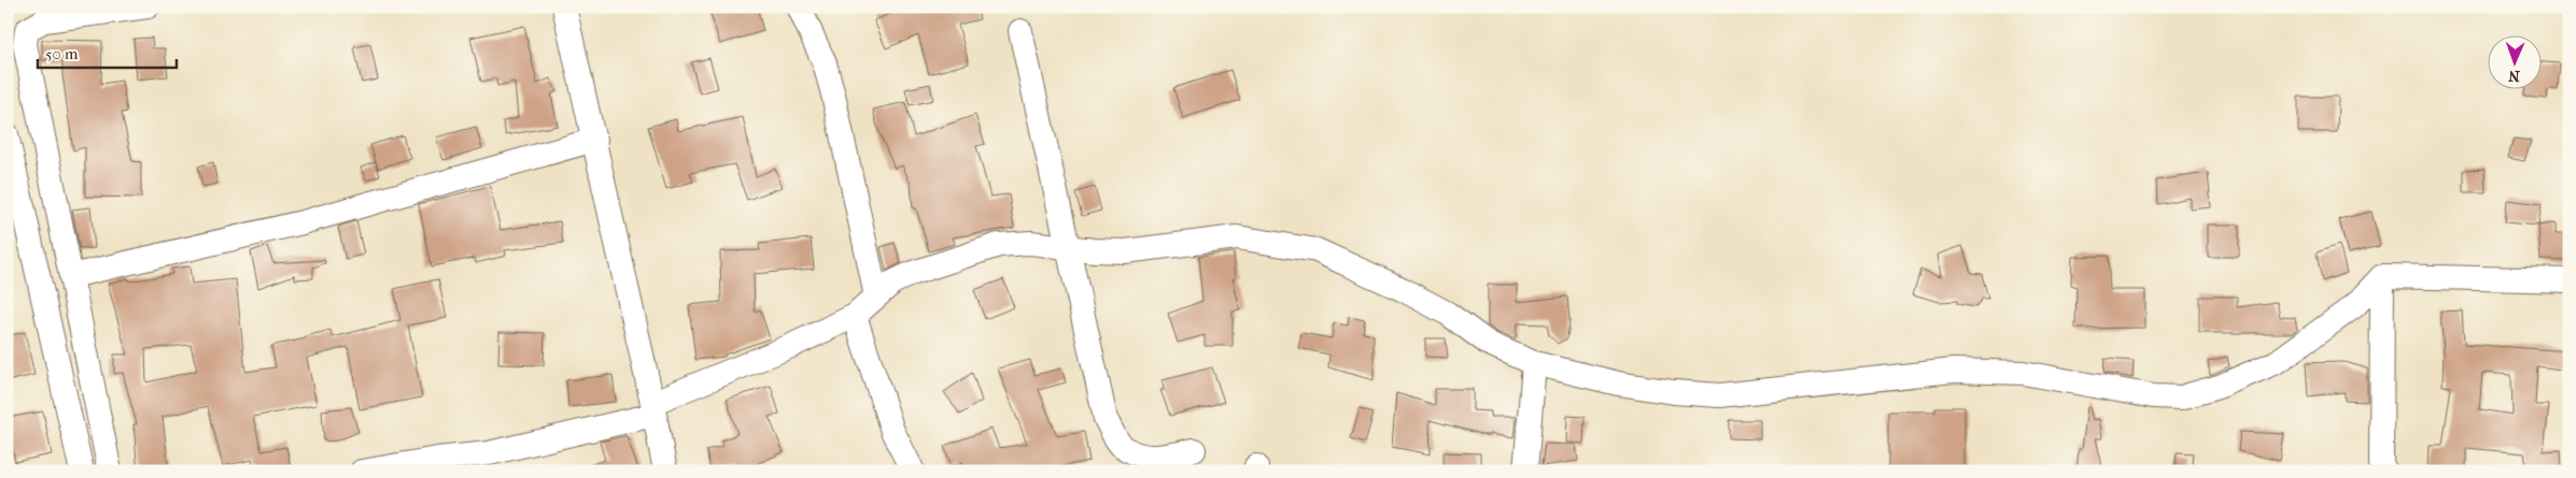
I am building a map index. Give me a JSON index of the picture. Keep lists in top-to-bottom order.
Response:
{
  "scale_bar": "50 m",
  "north": "bottom"
}
